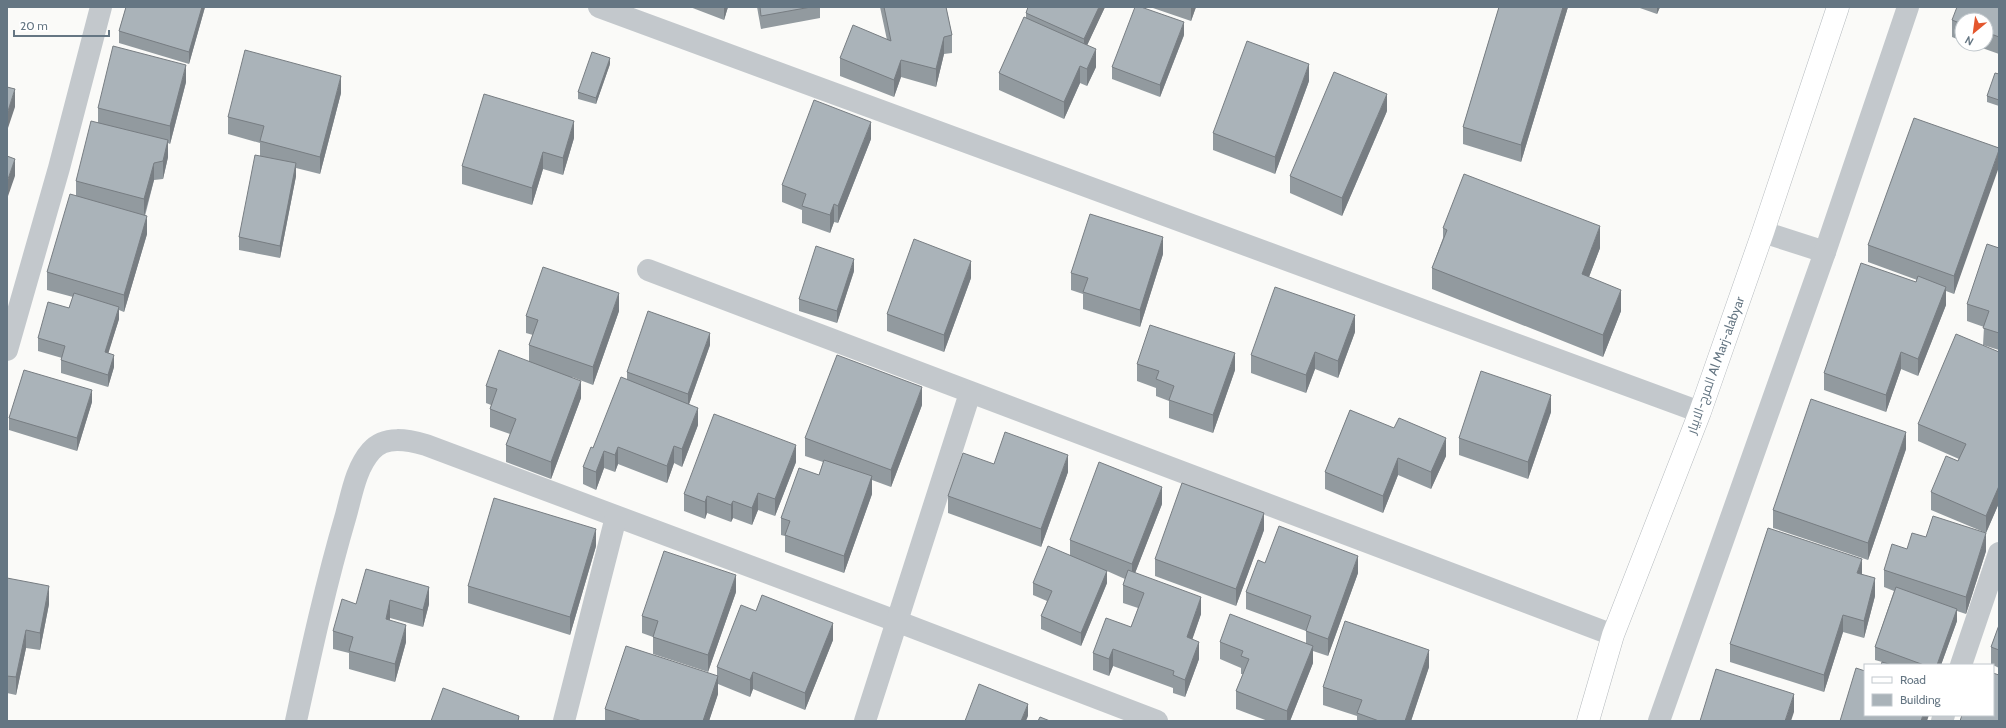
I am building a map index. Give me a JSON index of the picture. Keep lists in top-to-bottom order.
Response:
{
  "streets": {
    "main road": ["المرج-الابيار Al Marj-alabyar"]
  },
  "legend": ["Road", "Building"],
  "scale_bar": "20 m",
  "north": "bottom left"
}
